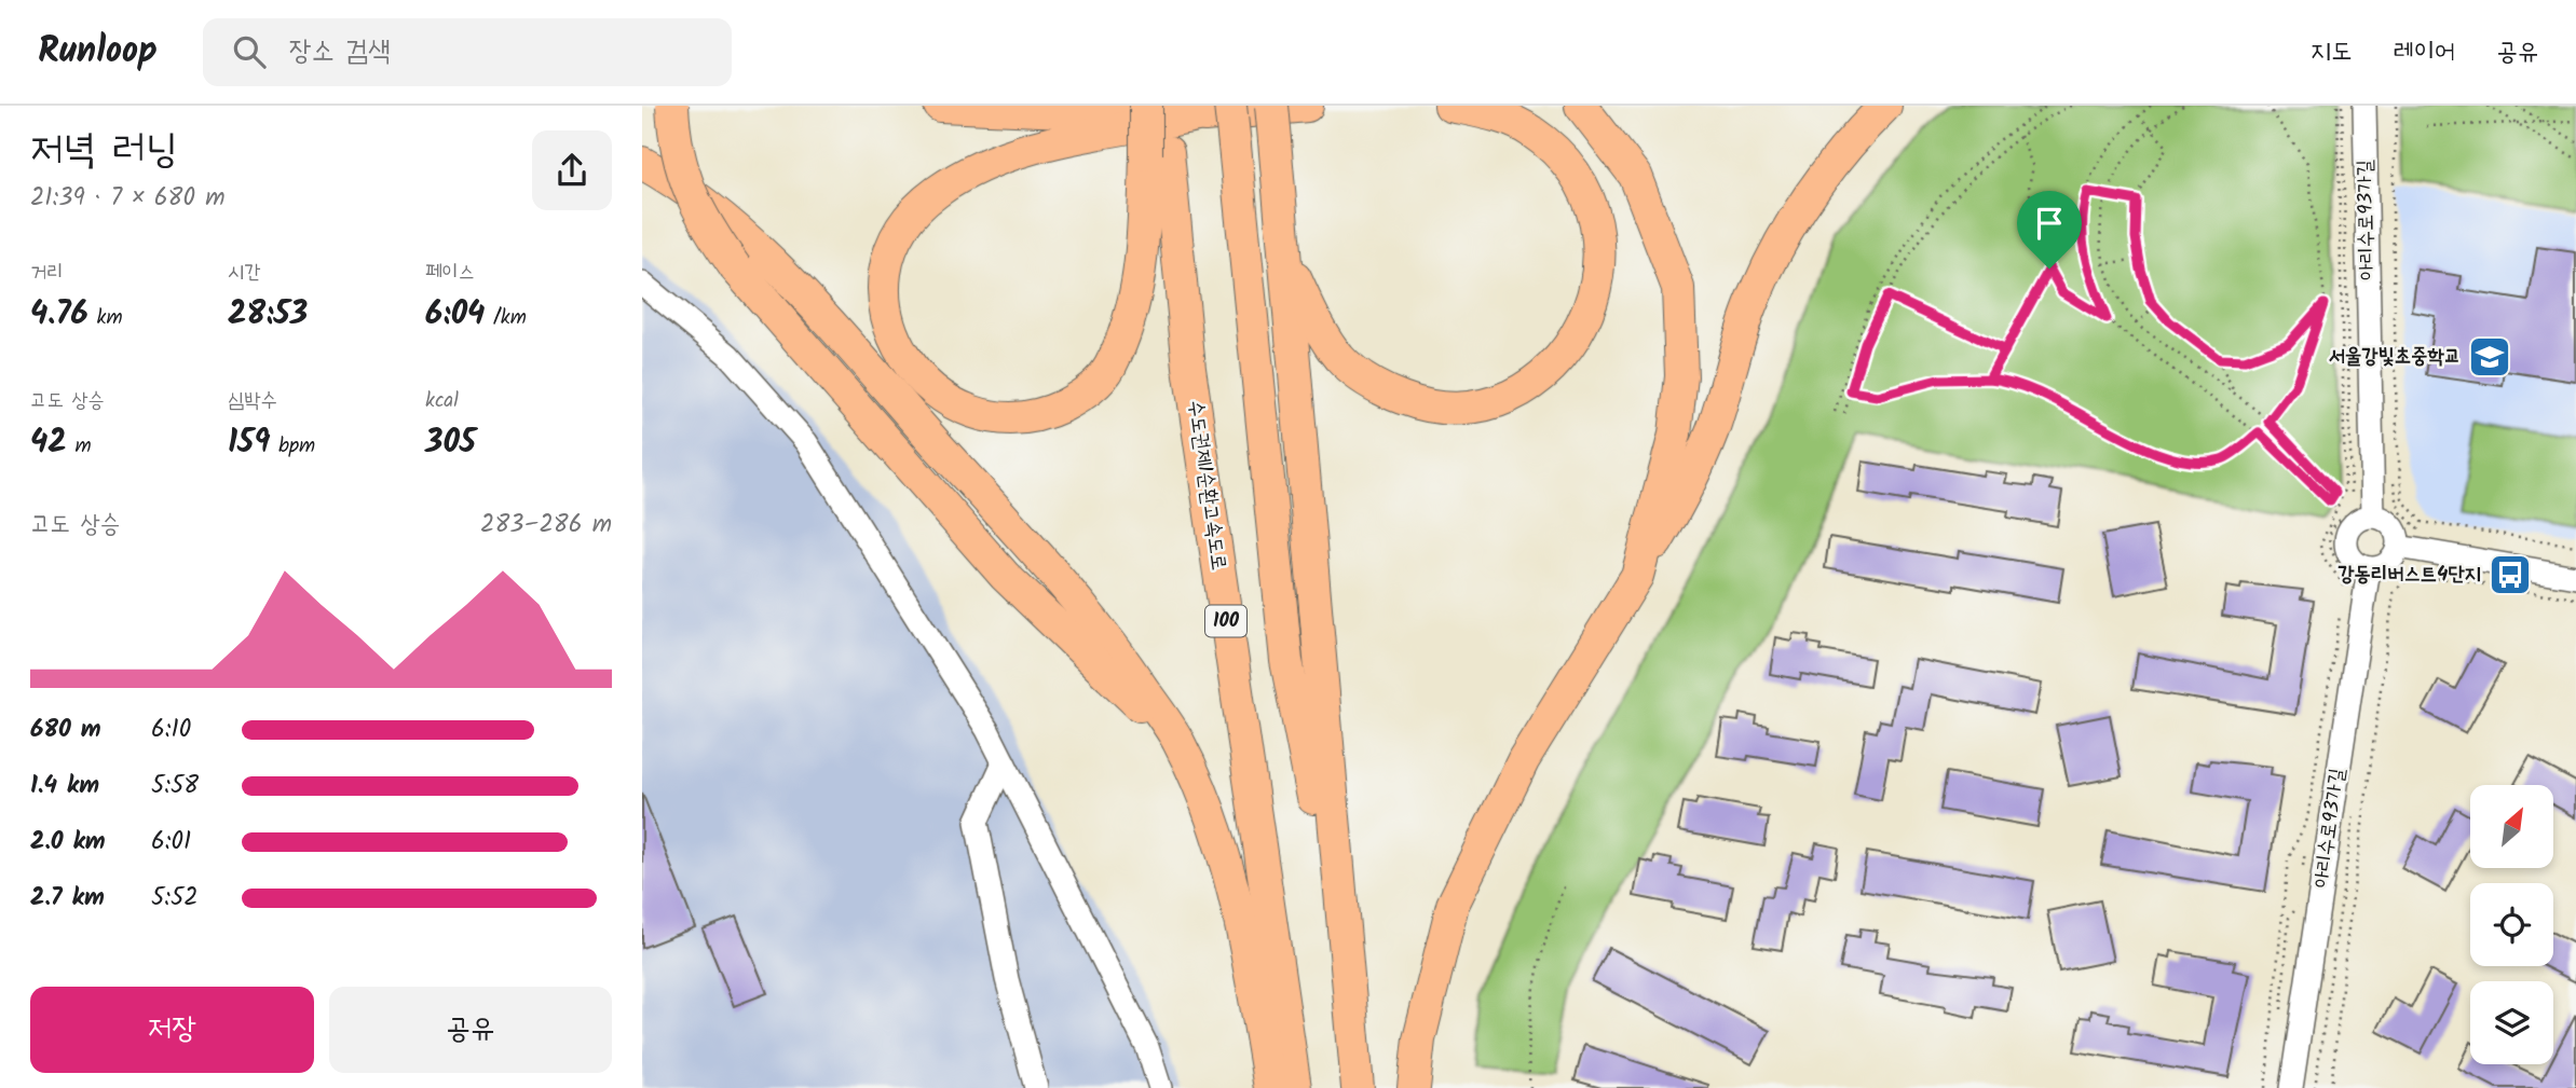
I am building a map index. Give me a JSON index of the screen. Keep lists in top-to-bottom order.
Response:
{
  "streets": {
    "highway": ["수도권제1순환고속도로", "100"],
    "street": ["아리수로93가길"]
  },
  "places": {
    "school or university": ["서울강빛초중학교"],
    "bus stop": ["강동리버스트4단지"]
  },
  "north": "top right",
  "page": {
    "header": "Runloop",
    "search": "장소 검색",
    "nav": ["지도", "레이어", "공유"],
    "heading": ["저녁 러닝", "21:39 · 7 × 680 m"],
    "stats": [
      ["거리", "4.76 km"],
      ["시간", "28:53"],
      ["페이스", "6:04 /km"],
      ["고도 상승", "42 m"],
      ["심박수", "159 bpm"],
      ["kcal", "305"]
    ],
    "chart": ["고도 상승", "283–286 m"],
    "list": [
      {
        "name": "680 m",
        "note": "6:10"
      },
      {
        "name": "1.4 km",
        "note": "5:58"
      },
      {
        "name": "2.0 km",
        "note": "6:01"
      },
      {
        "name": "2.7 km",
        "note": "5:52"
      }
    ],
    "buttons": ["저장", "공유"]
  }
}
